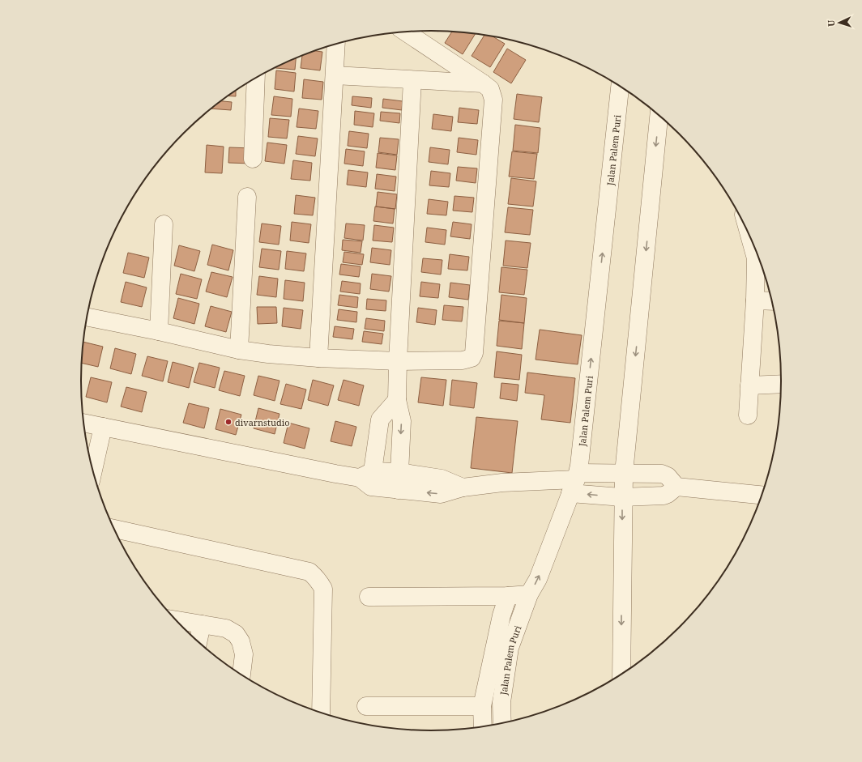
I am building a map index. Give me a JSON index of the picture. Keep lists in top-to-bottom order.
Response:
{
  "streets": {
    "street": ["Jalan Palem Puri"]
  },
  "places": ["divarnstudio"],
  "north": "left"
}
